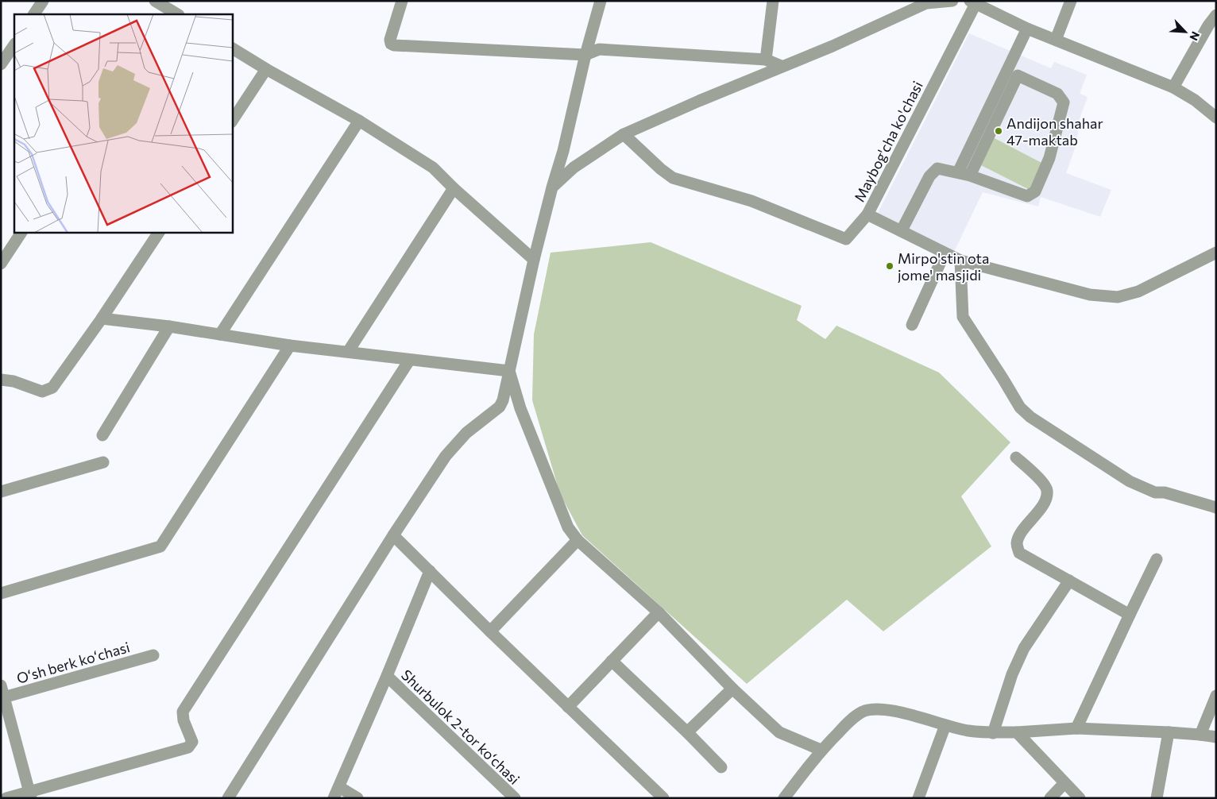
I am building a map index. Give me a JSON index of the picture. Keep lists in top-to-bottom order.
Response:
{
  "streets": {
    "street": ["Maybog'cha ko'chasi", "Oʻsh berk koʻchasi", "Shurbulok 2-tor ko‘chasi"]
  },
  "places": ["Andijon shahar 47-maktab", "Mirpo'stin ota jome' masjidi"],
  "north": "bottom right"
}
